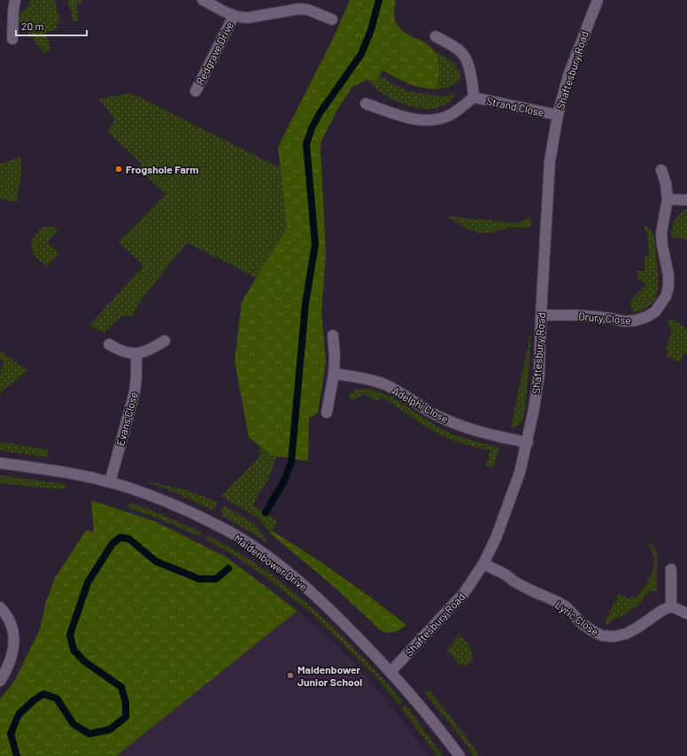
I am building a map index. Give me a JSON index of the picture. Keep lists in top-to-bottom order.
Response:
{
  "streets": {
    "street": [
      "Redgrave Drive",
      "Shaftesbury Road",
      "Strand Close",
      "Drury Close",
      "Adelphi Close",
      "Evans Close",
      "Maidenbower Drive",
      "Lyric Close"
    ]
  },
  "crossings": [
    ["Shaftesbury Road", "Strand Close"],
    ["Shaftesbury Road", "Drury Close"],
    ["Shaftesbury Road", "Adelphi Close"],
    ["Shaftesbury Road", "Maidenbower Drive"],
    ["Shaftesbury Road", "Lyric Close"],
    ["Evans Close", "Maidenbower Drive"]
  ],
  "places": ["Frogshole Farm", "Maidenbower Junior School"],
  "scale_bar": "20 m"
}
